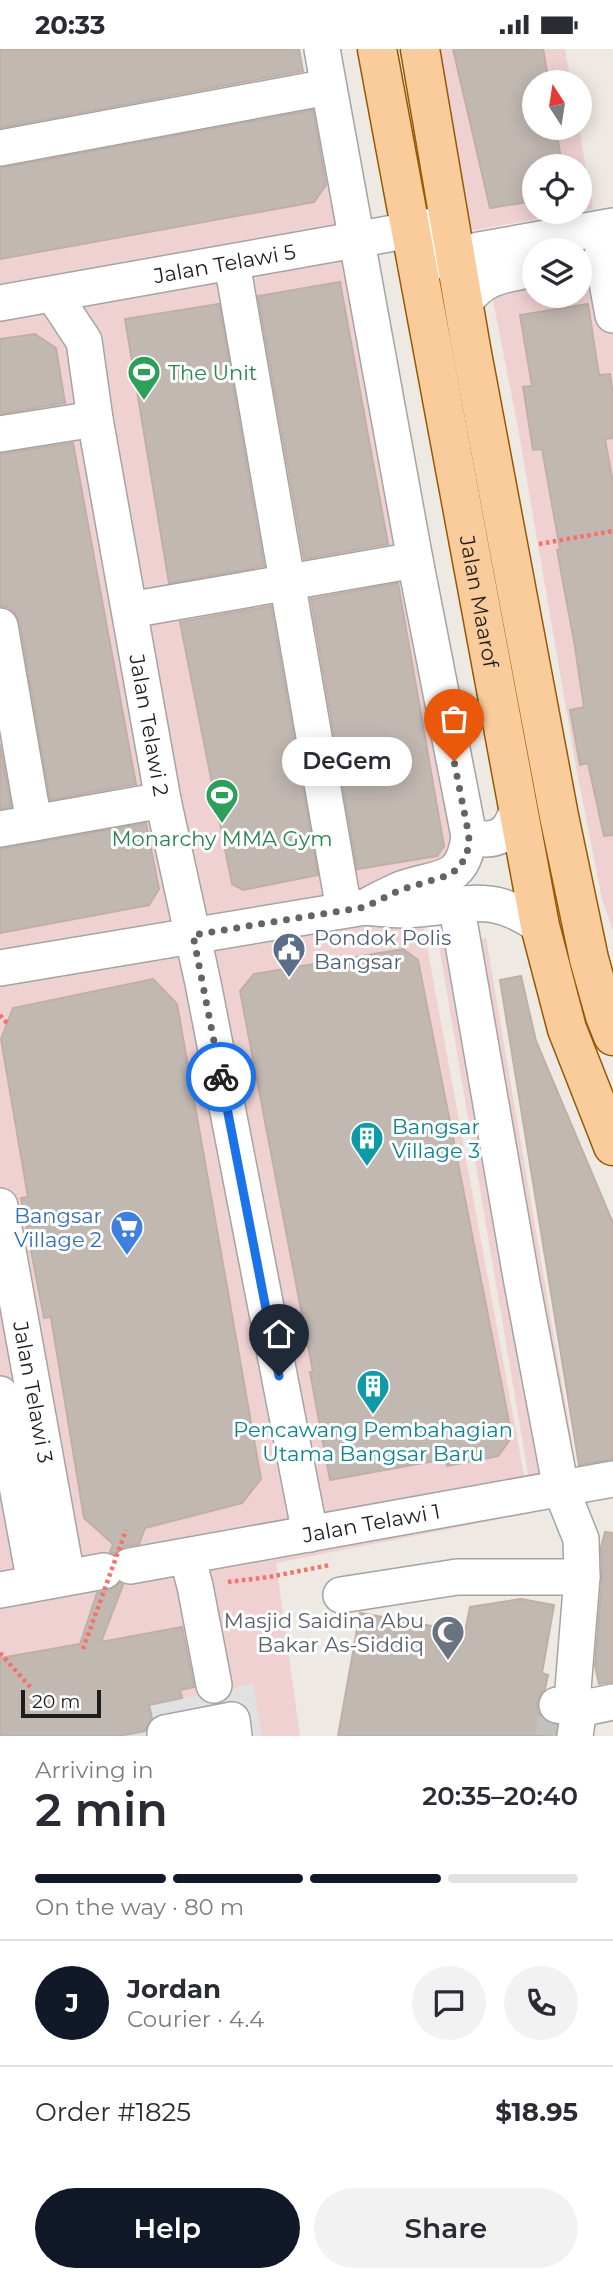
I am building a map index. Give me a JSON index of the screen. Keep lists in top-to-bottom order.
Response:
{
  "streets": {
    "main road": ["Jalan Maarof"],
    "street": [
      "Jalan Telawi 5",
      "Jalan Telawi 2",
      "Jalan Telawi 3",
      "Jalan Telawi 1"
    ]
  },
  "crossings": [
    ["Jalan Telawi 5", "Jalan Maarof"],
    ["Jalan Telawi 5", "Jalan Telawi 2"],
    ["Jalan Telawi 2", "Jalan Telawi 1"],
    ["Jalan Telawi 3", "Jalan Telawi 1"]
  ],
  "places": {
    "sports": ["The Unit", "Monarchy MMA Gym"],
    "other": ["DeGem"],
    "public building": ["Pondok Polis Bangsar"],
    "building": ["Bangsar Village 3", "Pencawang Pembahagian Utama Bangsar Baru"],
    "supermarket": ["Bangsar Village 2"],
    "mosque": ["Masjid Saidina Abu Bakar As-Siddiq"]
  },
  "scale_bar": "20 m",
  "north": "top",
  "page": {
    "status": "20:33",
    "bubble": "DeGem",
    "scale": "20 m",
    "heading": ["2 min", "Arriving in", "20:35–20:40"],
    "panel": [
      "Jordan",
      "Courier · 4.4",
      "Order #1825",
      "$18.95"
    ],
    "bar": "On the way · 80 m",
    "round": "J",
    "buttons": ["Help", "Share"]
  }
}
